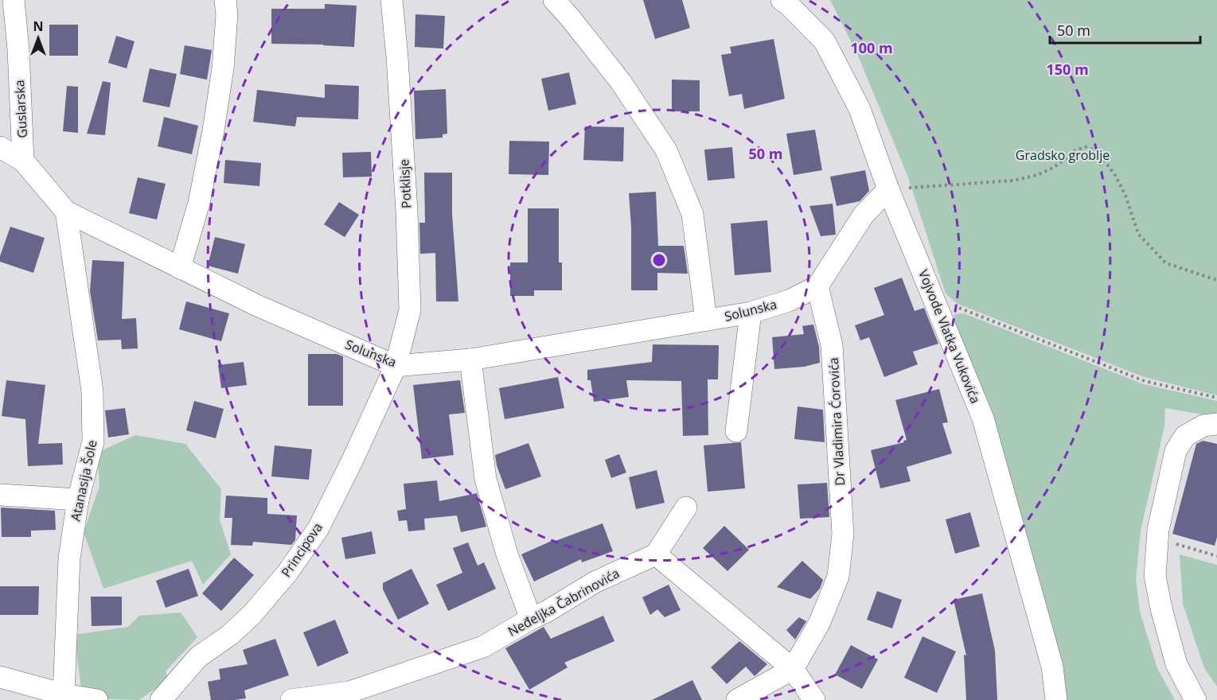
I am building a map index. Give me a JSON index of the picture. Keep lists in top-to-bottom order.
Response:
{
  "streets": {
    "street": [
      "Guslarska",
      "Potklisje",
      "Solunska",
      "Vojvode Vlatka Vukovića",
      "Dr Vladimira Ćorovića",
      "Atanasija Šole",
      "Principova",
      "Neđeljka Čabrinovića"
    ]
  },
  "crossings": [
    ["Guslarska", "Solunska"],
    ["Potklisje", "Solunska"],
    ["Potklisje", "Principova"],
    ["Solunska", "Dr Vladimira Ćorovića"],
    ["Solunska", "Atanasija Šole"],
    ["Solunska", "Principova"]
  ],
  "parks": ["Gradsko groblje"],
  "scale_bar": "50 m",
  "north": "top",
  "rings": ["100 m", "150 m", "50 m"]
}
